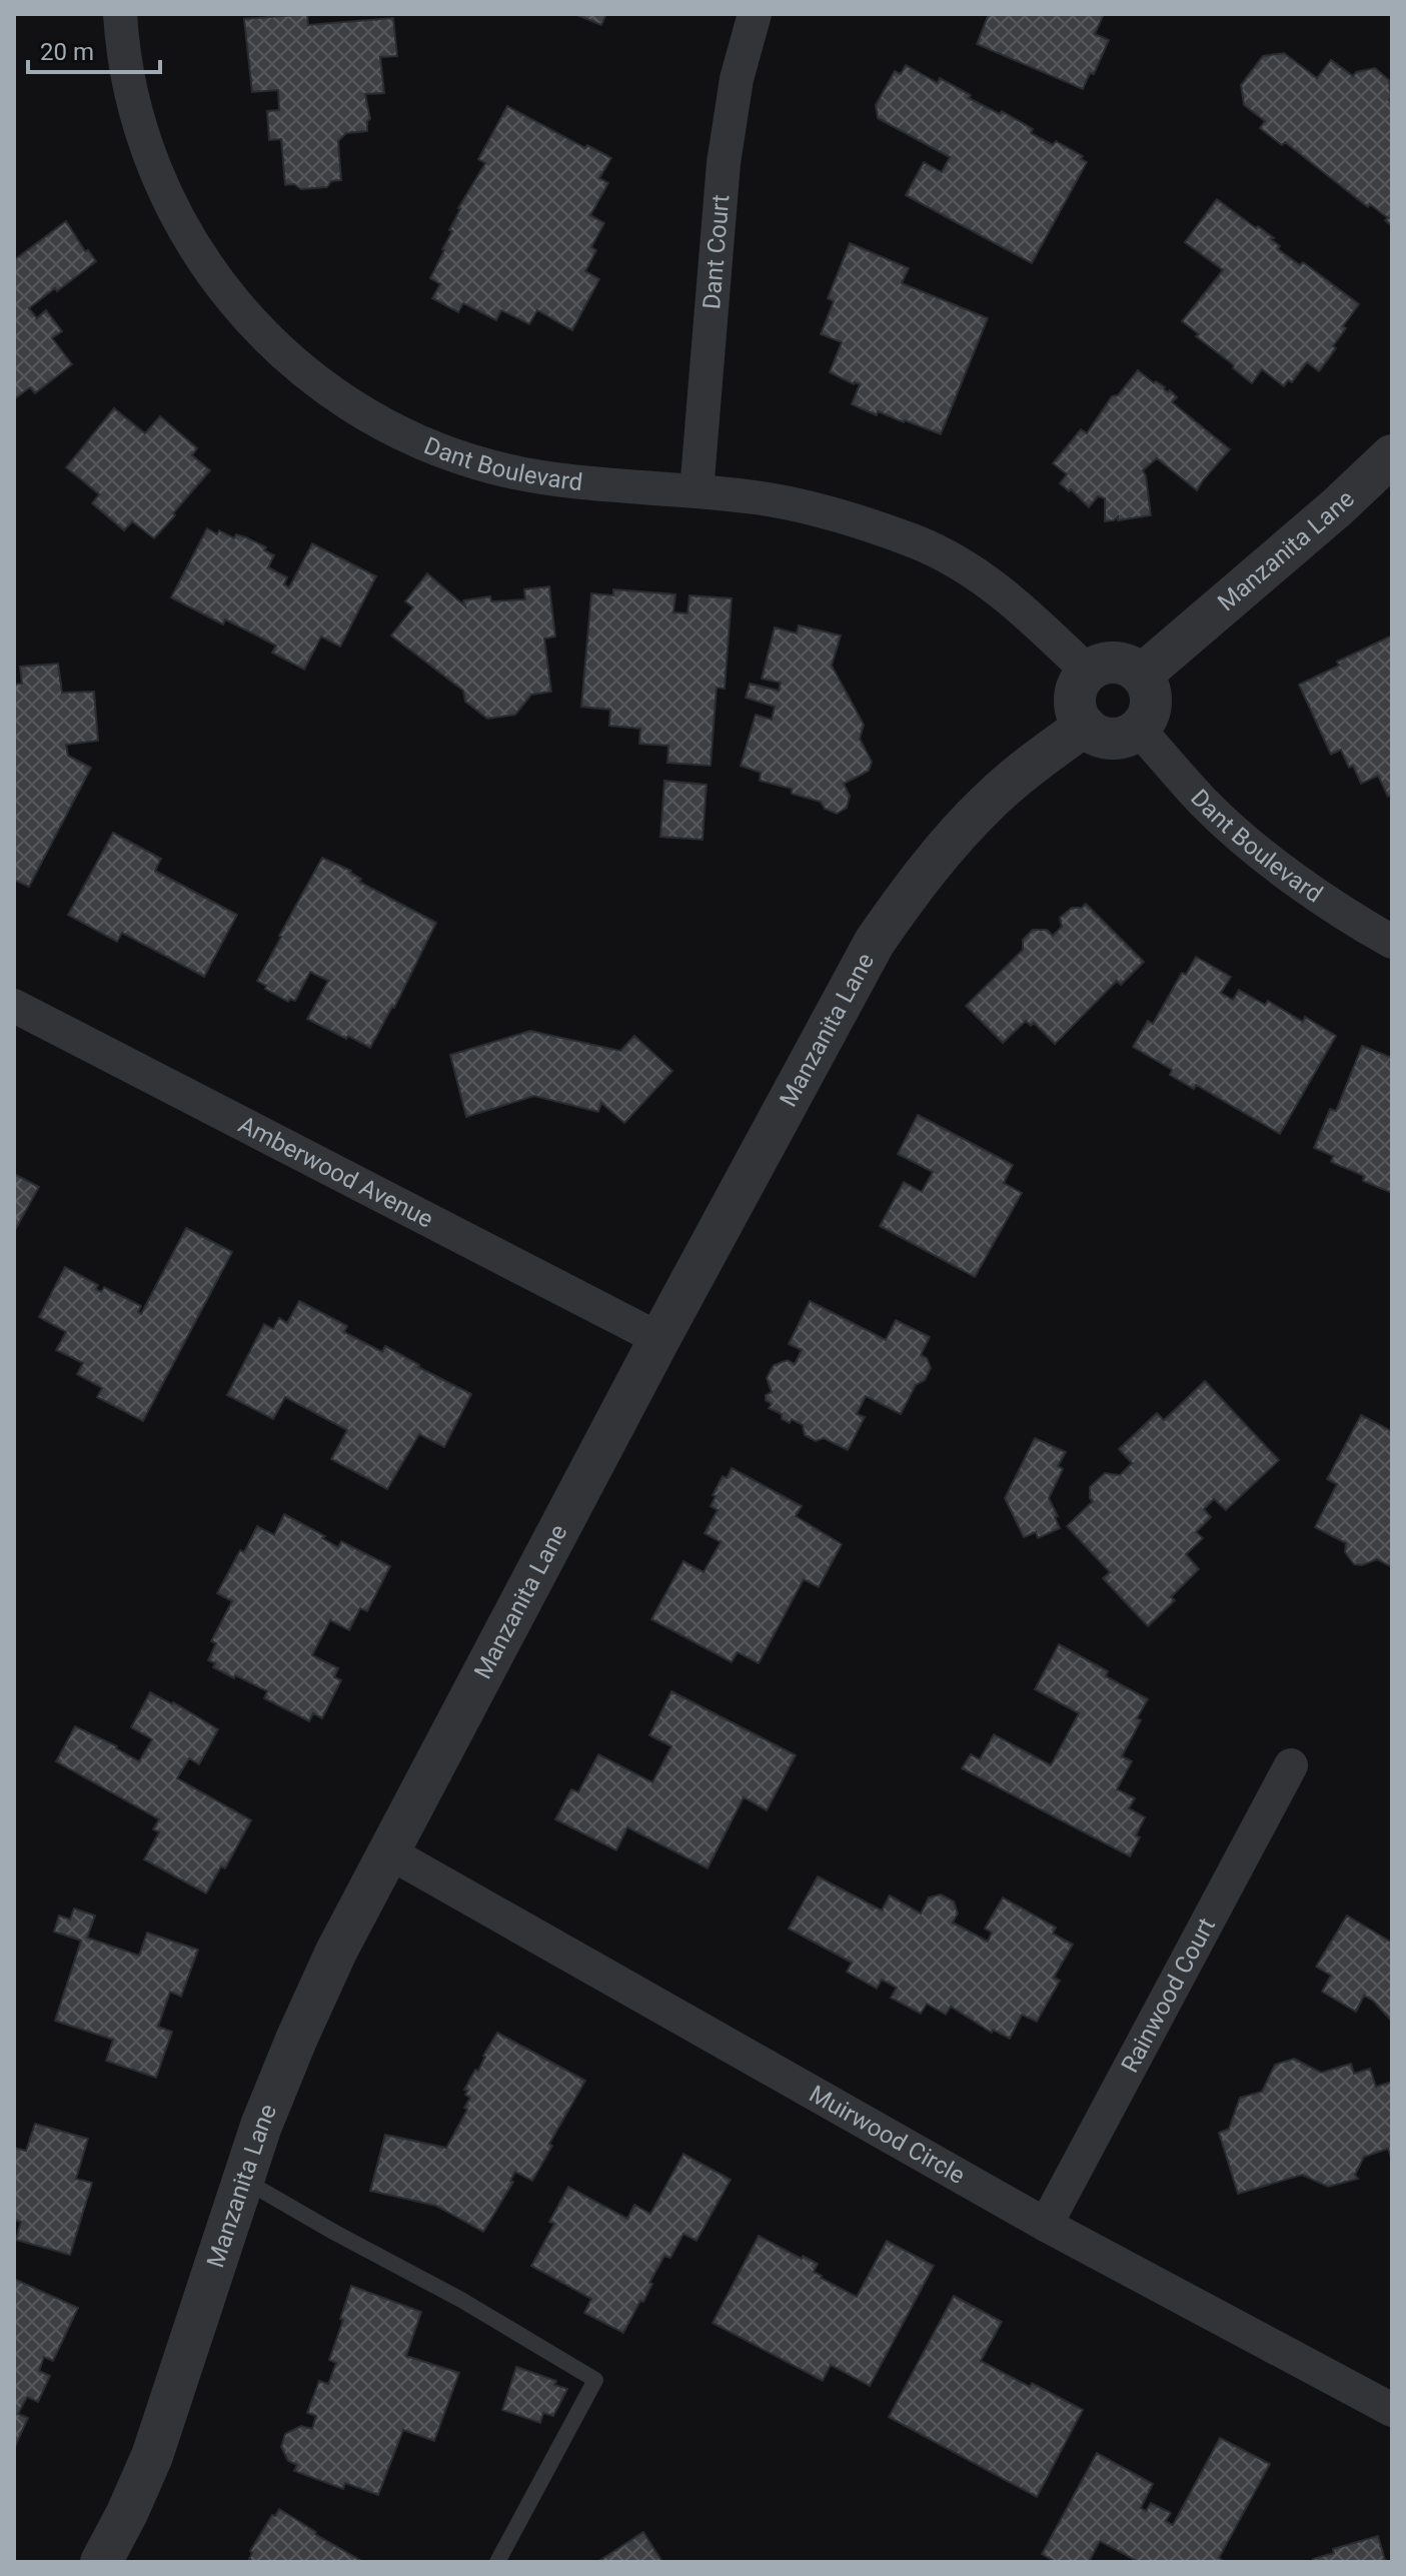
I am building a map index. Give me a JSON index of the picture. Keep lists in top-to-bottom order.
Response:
{
  "streets": {
    "street": [
      "Dant Court",
      "Dant Boulevard",
      "Manzanita Lane",
      "Amberwood Avenue",
      "Rainwood Court",
      "Muirwood Circle"
    ]
  },
  "crossings": [
    ["Dant Court", "Dant Boulevard"],
    ["Dant Boulevard", "Manzanita Lane"],
    ["Manzanita Lane", "Amberwood Avenue"],
    ["Manzanita Lane", "Muirwood Circle"],
    ["Rainwood Court", "Muirwood Circle"]
  ],
  "scale_bar": "20 m"
}
